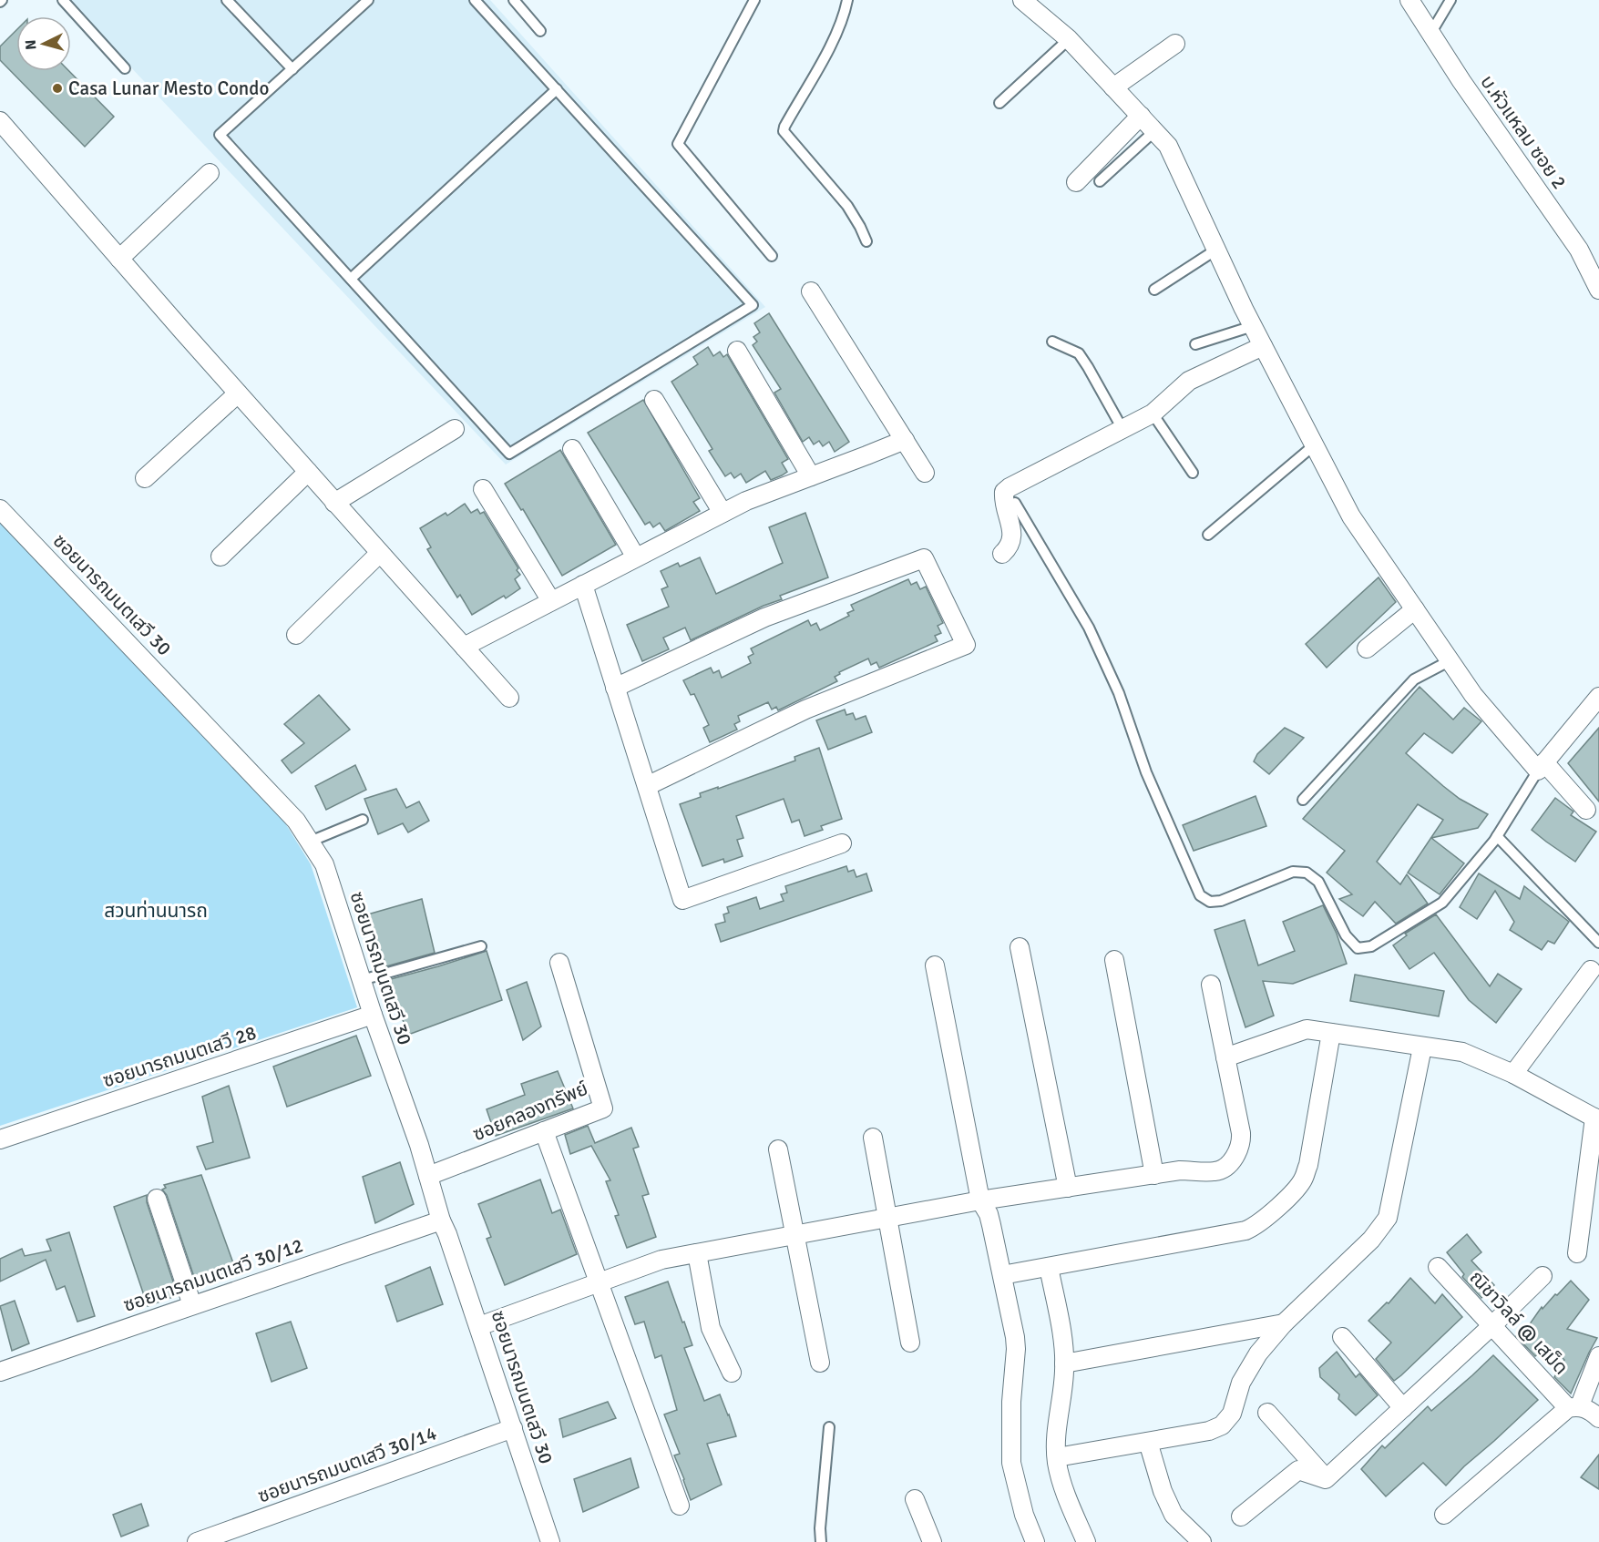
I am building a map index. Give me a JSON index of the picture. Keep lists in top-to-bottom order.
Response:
{
  "streets": {
    "street": [
      "บ.หัวแหลม ซอย 2",
      "ซอยนารถมนตเสวี 30",
      "ซอยนารถมนตเสวี 28",
      "ซอยคลองทรัพย์",
      "ซอยนารถมนตเสวี 30/12",
      "ณิชาวิลล์ @ เสม็ด",
      "ซอยนารถมนตเสวี 30/14"
    ]
  },
  "crossings": [
    ["ซอยนารถมนตเสวี 30", "ซอยนารถมนตเสวี 28"],
    ["ซอยนารถมนตเสวี 30", "ซอยคลองทรัพย์"],
    ["ซอยนารถมนตเสวี 30", "ซอยนารถมนตเสวี 30/12"],
    ["ซอยนารถมนตเสวี 30", "ซอยนารถมนตเสวี 30/14"]
  ],
  "parks": ["สวนท่านนารถ"],
  "places": ["Casa Lunar Mesto Condo"],
  "north": "left"
}
